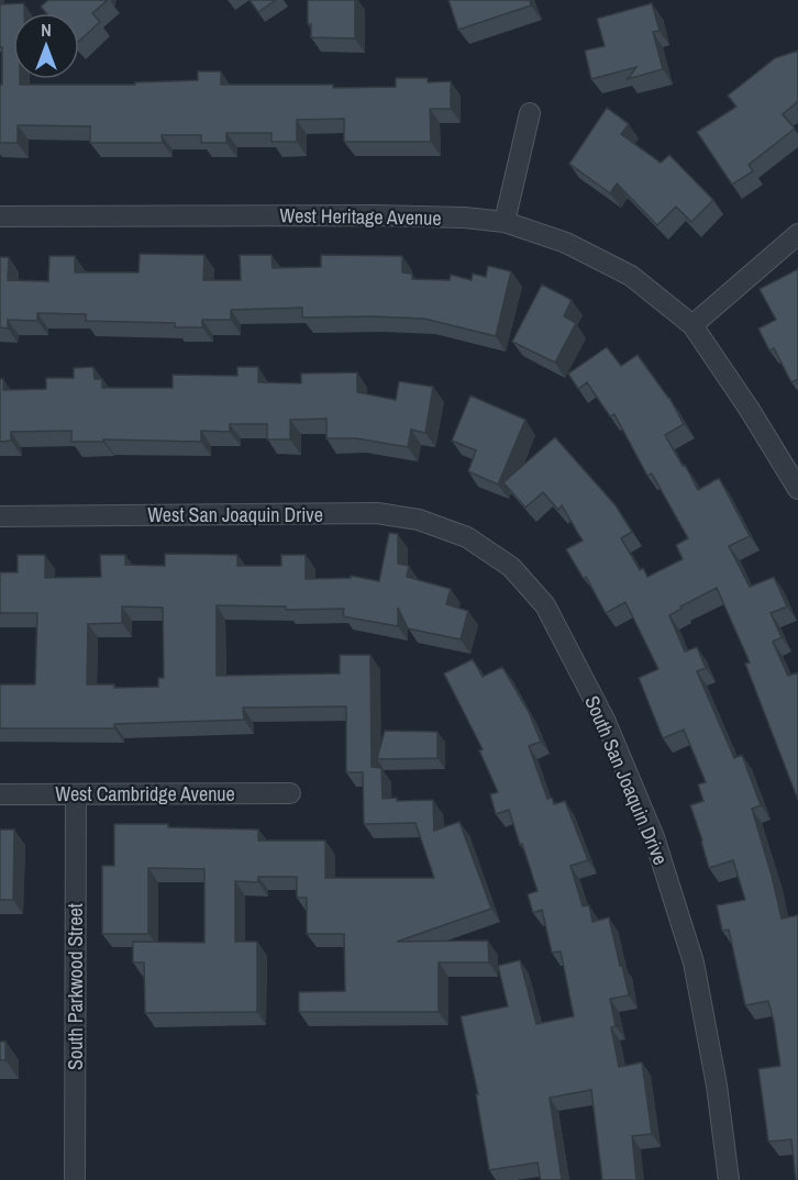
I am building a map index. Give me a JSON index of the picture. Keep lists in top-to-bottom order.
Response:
{
  "streets": {
    "street": [
      "West Heritage Avenue",
      "West San Joaquin Drive",
      "South San Joaquin Drive",
      "West Cambridge Avenue",
      "South Parkwood Street"
    ]
  },
  "crossings": [
    ["West San Joaquin Drive", "South San Joaquin Drive"],
    ["West Cambridge Avenue", "South Parkwood Street"]
  ],
  "north": "top"
}
